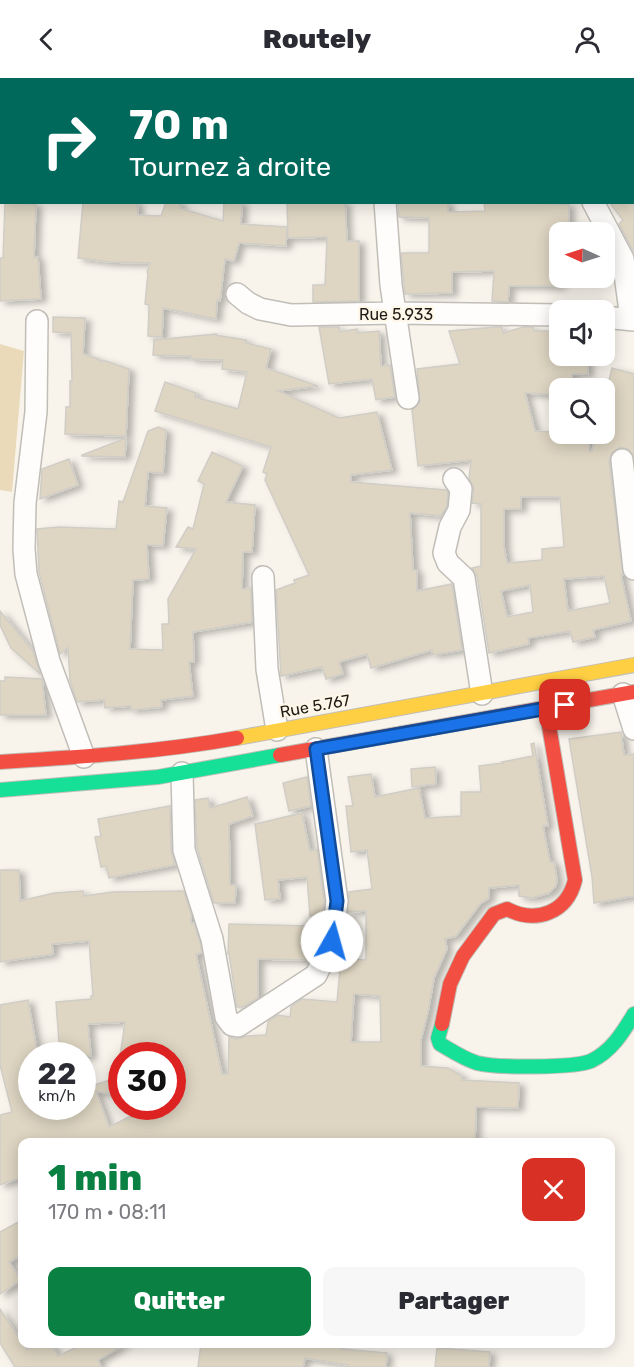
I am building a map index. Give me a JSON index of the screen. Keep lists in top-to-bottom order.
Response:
{
  "streets": {
    "main road": ["Rue 5.767"],
    "street": ["Rue 5.933"]
  },
  "north": "left",
  "page": {
    "header": "Routely",
    "turn": ["70 m", "Tournez à droite"],
    "speed": "22 km/h",
    "limit": "30",
    "heading": ["1 min", "170 m · 08:11"],
    "buttons": ["Quitter", "Partager"]
  }
}
